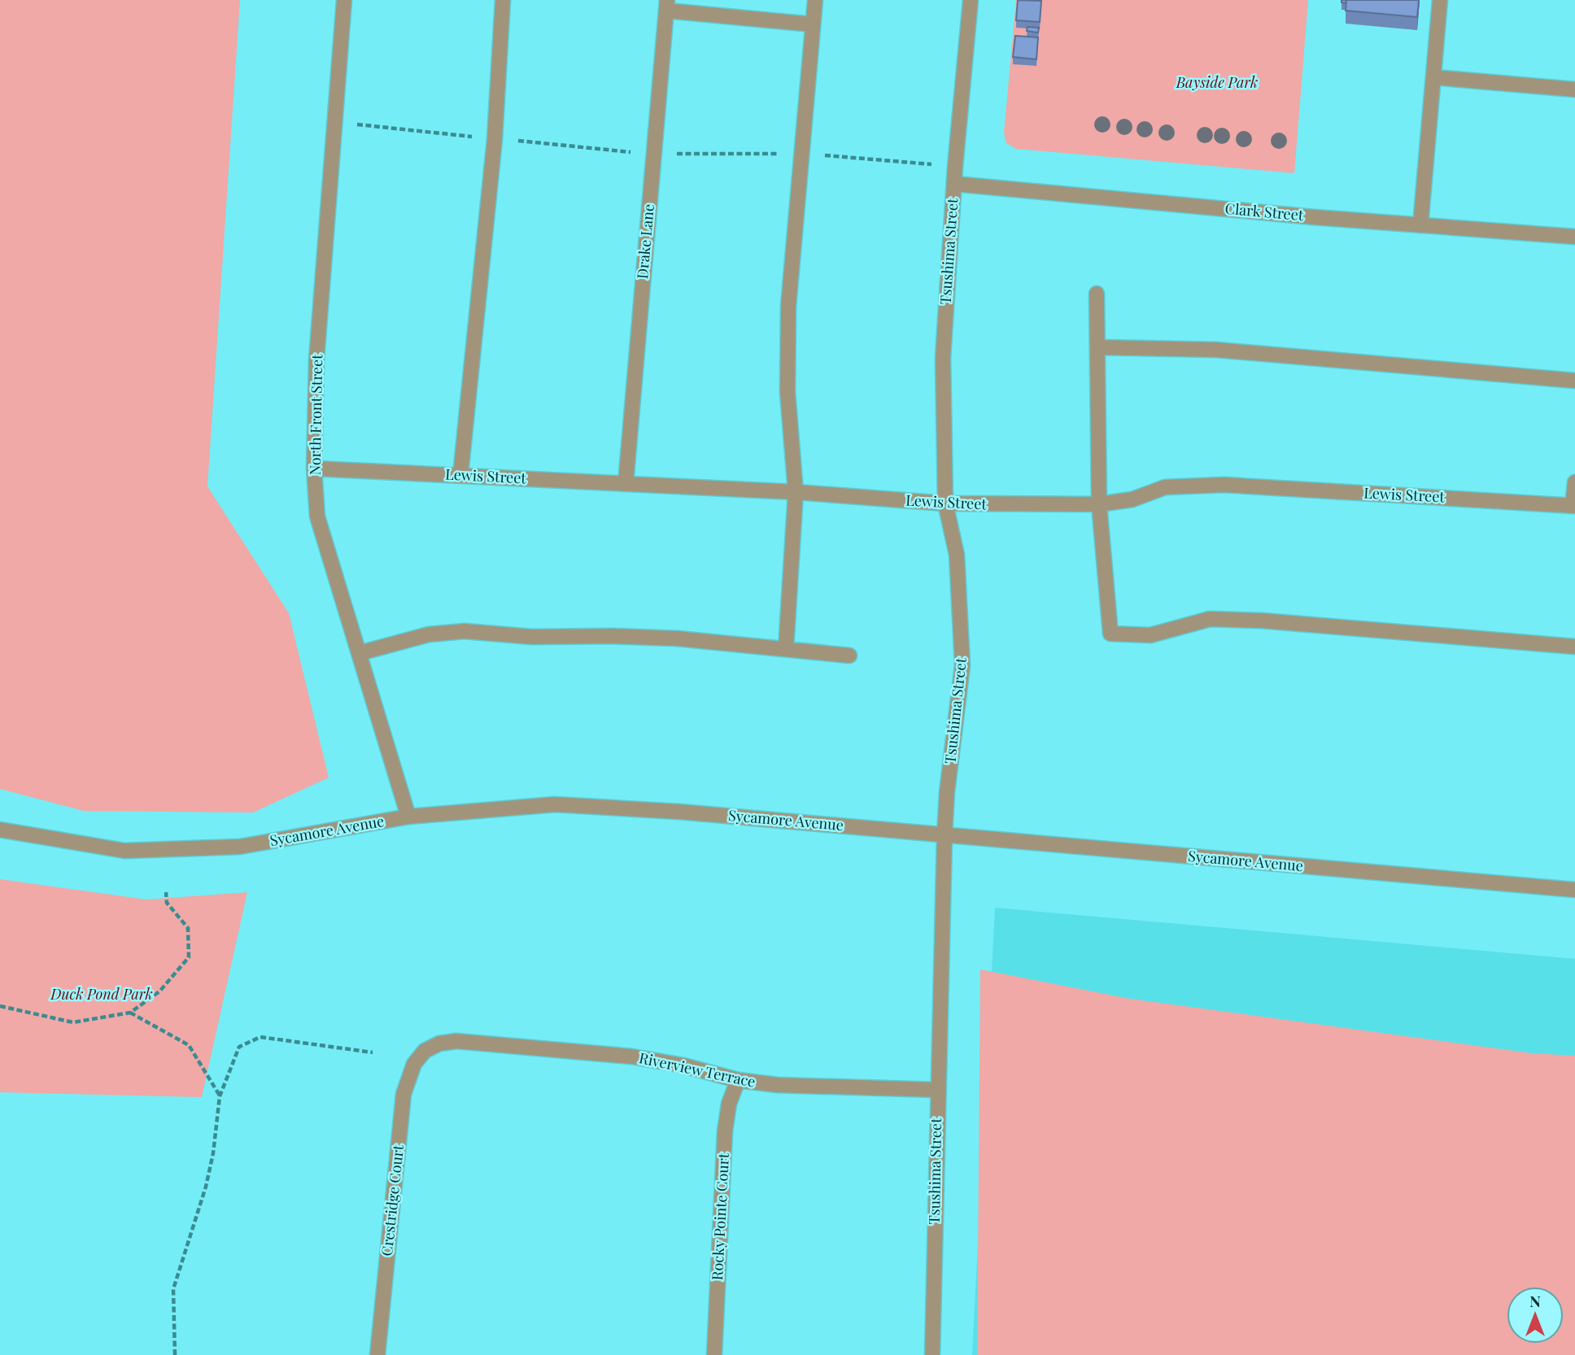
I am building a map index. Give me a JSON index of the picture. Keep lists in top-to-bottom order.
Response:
{
  "streets": {
    "street": [
      "Clark Street",
      "Drake Lane",
      "Tsushima Street",
      "North Front Street",
      "Lewis Street",
      "Sycamore Avenue",
      "Riverview Terrace",
      "Crestridge Court",
      "Rocky Pointe Court"
    ]
  },
  "crossings": [
    ["Clark Street", "Tsushima Street"],
    ["Drake Lane", "Lewis Street"],
    ["Tsushima Street", "Lewis Street"],
    ["Tsushima Street", "Sycamore Avenue"],
    ["Tsushima Street", "Riverview Terrace"],
    ["North Front Street", "Lewis Street"],
    ["North Front Street", "Sycamore Avenue"],
    ["Riverview Terrace", "Crestridge Court"],
    ["Riverview Terrace", "Rocky Pointe Court"]
  ],
  "parks": ["Bayside Park", "Duck Pond Park"],
  "north": "top"
}
